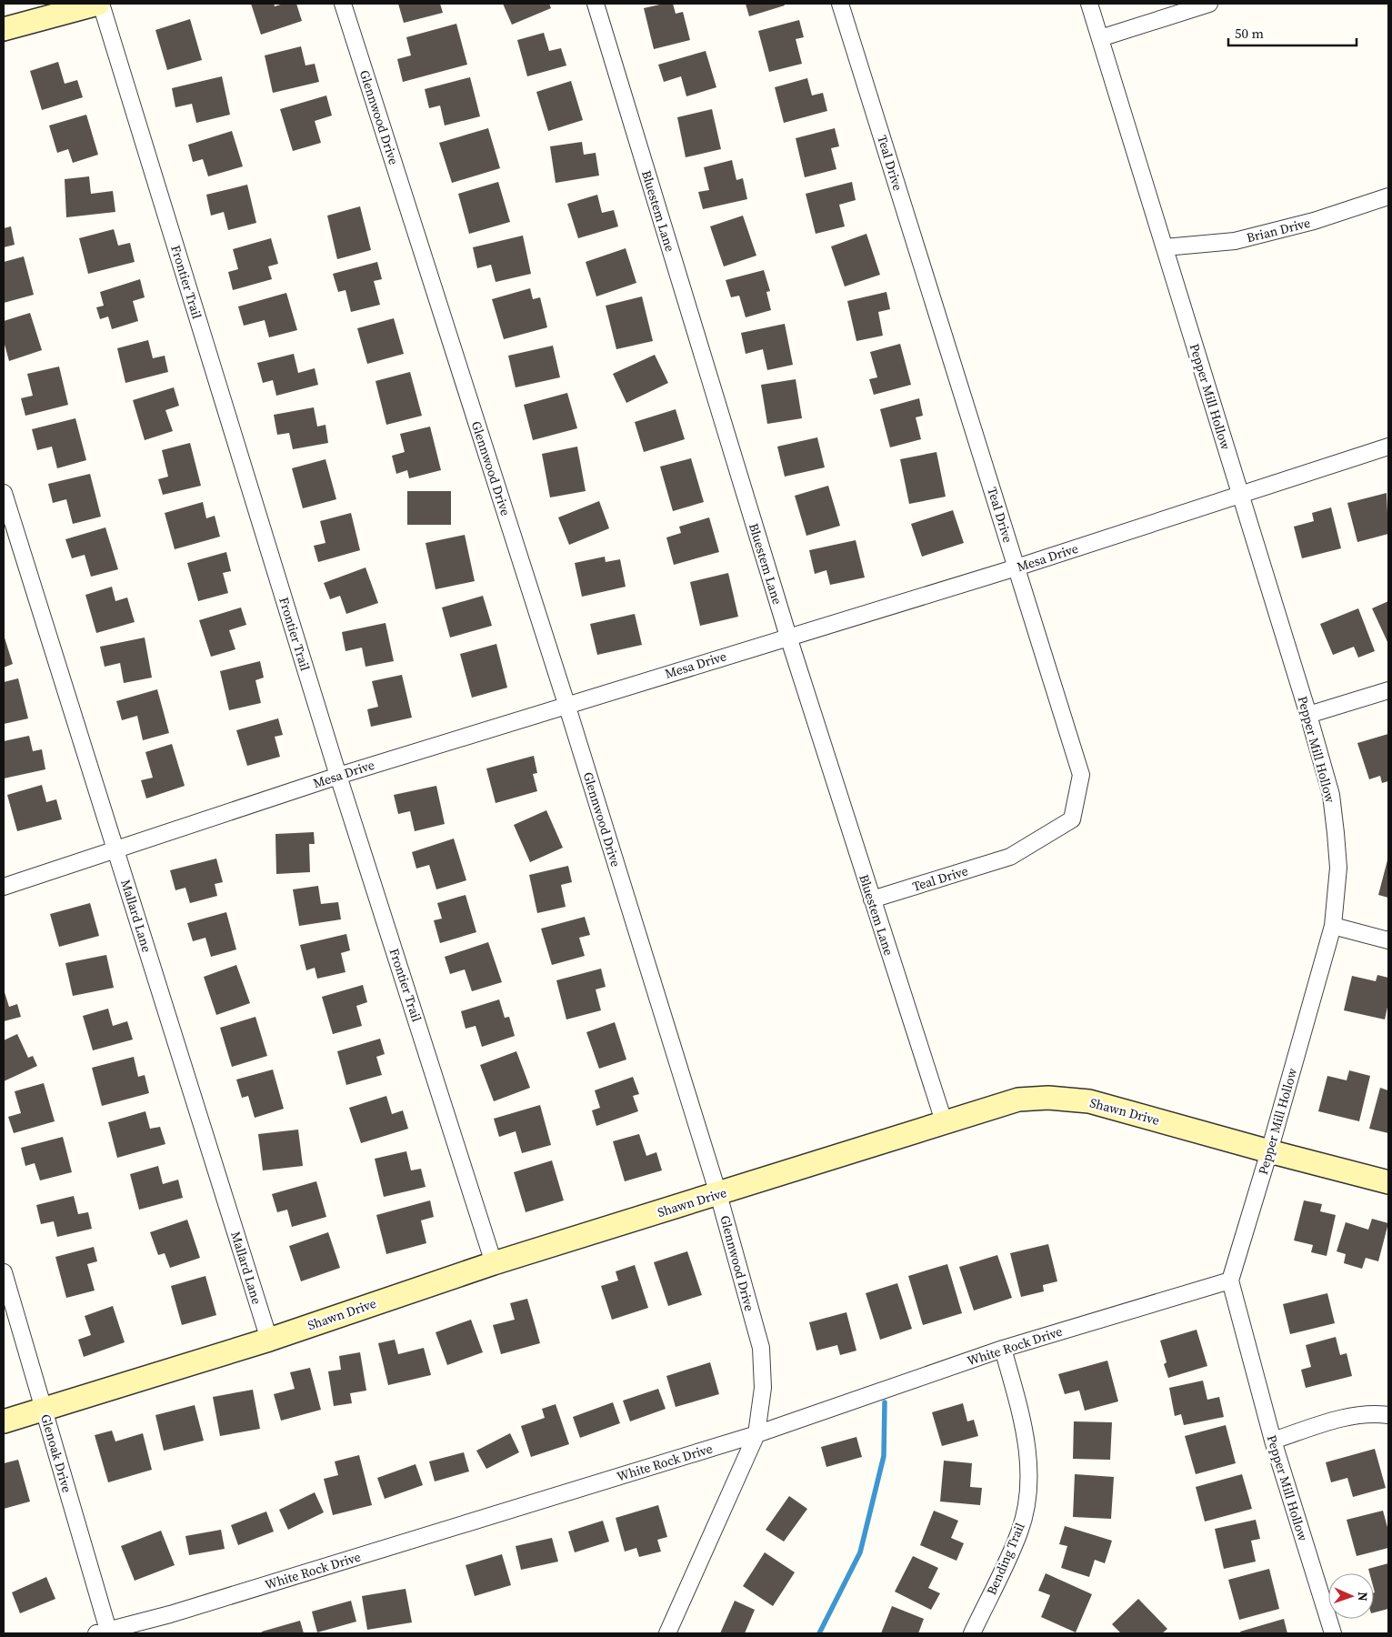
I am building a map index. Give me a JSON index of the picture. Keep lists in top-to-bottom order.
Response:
{
  "streets": {
    "street": [
      "Glennwood Drive",
      "Teal Drive",
      "Bluestem Lane",
      "Brian Drive",
      "Frontier Trail",
      "Pepper Mill Hollow",
      "Mesa Drive",
      "Mallard Lane",
      "Shawn Drive",
      "White Rock Drive",
      "Glenoak Drive",
      "Bending Trail"
    ]
  },
  "crossings": [
    ["Glennwood Drive", "Mesa Drive"],
    ["Glennwood Drive", "Shawn Drive"],
    ["Glennwood Drive", "White Rock Drive"],
    ["Teal Drive", "Bluestem Lane"],
    ["Teal Drive", "Mesa Drive"],
    ["Bluestem Lane", "Mesa Drive"],
    ["Bluestem Lane", "Shawn Drive"],
    ["Brian Drive", "Pepper Mill Hollow"],
    ["Frontier Trail", "Mesa Drive"],
    ["Frontier Trail", "Shawn Drive"],
    ["Pepper Mill Hollow", "Mesa Drive"],
    ["Pepper Mill Hollow", "Shawn Drive"],
    ["Pepper Mill Hollow", "White Rock Drive"],
    ["Mesa Drive", "Mallard Lane"],
    ["Mallard Lane", "Shawn Drive"],
    ["Shawn Drive", "Glenoak Drive"],
    ["White Rock Drive", "Glenoak Drive"],
    ["White Rock Drive", "Bending Trail"]
  ],
  "scale_bar": "50 m",
  "north": "right"
}
